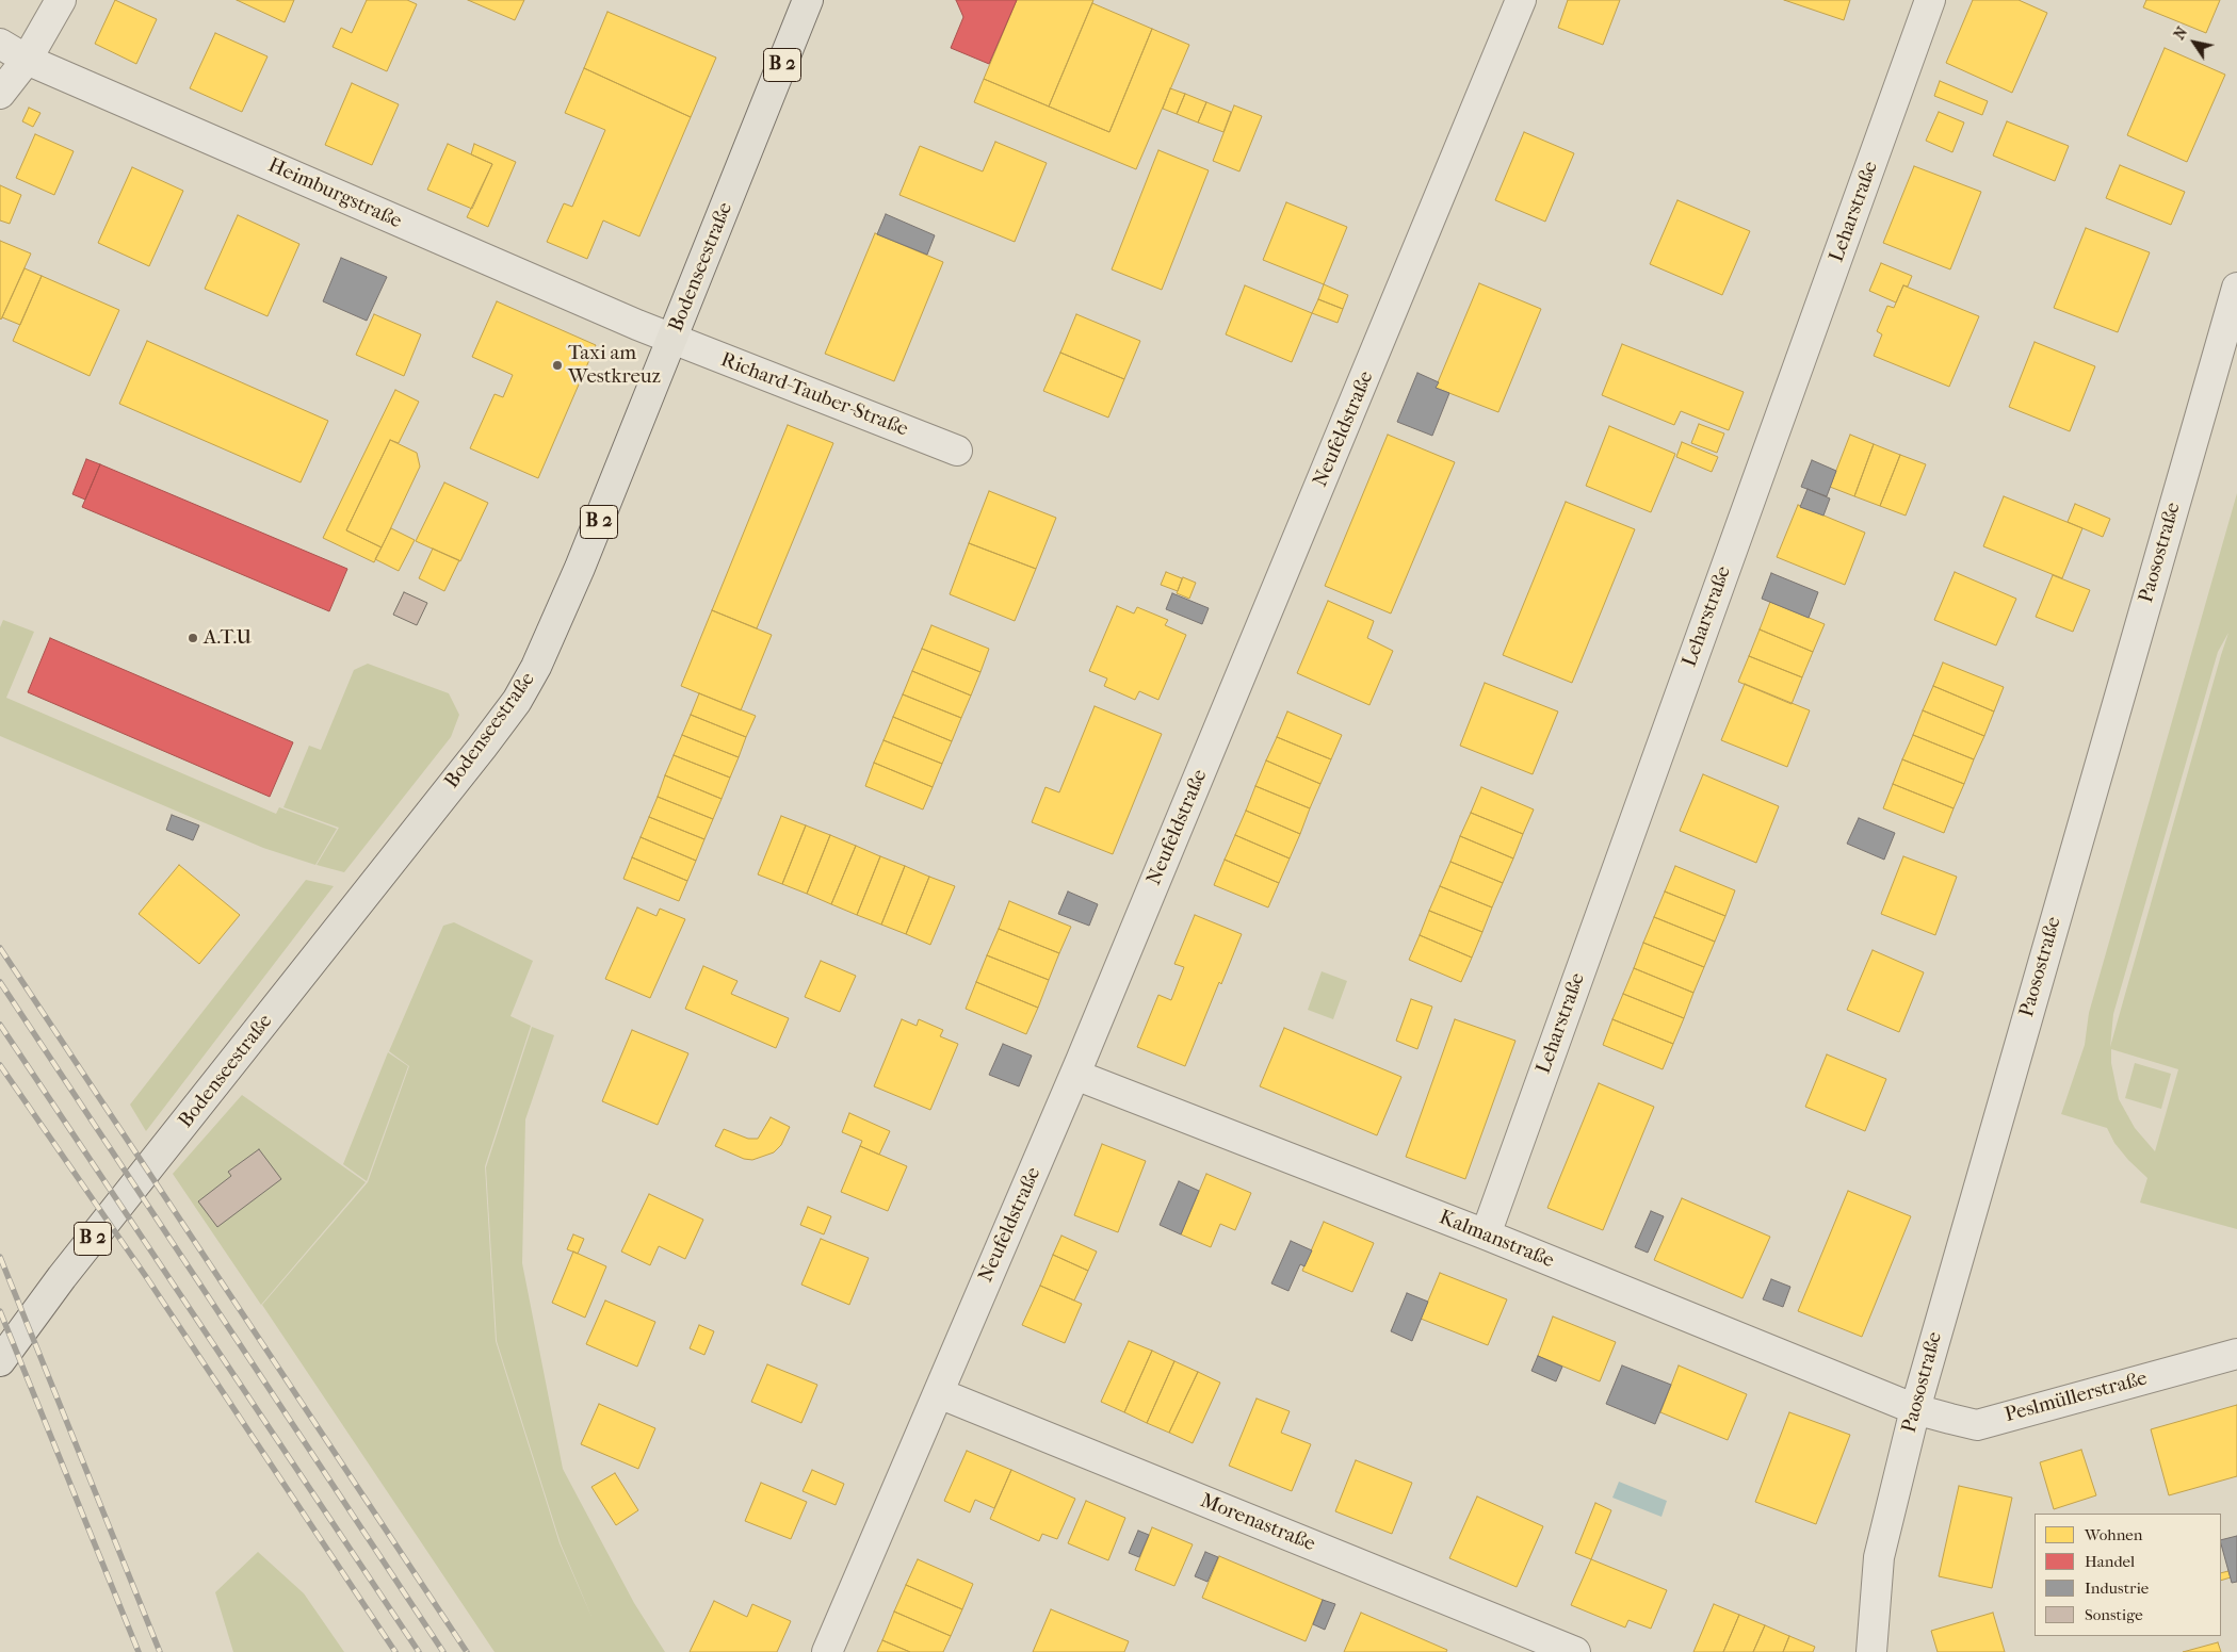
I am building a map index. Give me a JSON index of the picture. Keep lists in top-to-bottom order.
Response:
{
  "streets": {
    "main road": ["B 2", "Bodenseestraße"],
    "street": [
      "Heimburgstraße",
      "Leharstraße",
      "Richard-Tauber-Straße",
      "Neufeldstraße",
      "Paosostraße",
      "Kalmanstraße",
      "Peslmüllerstraße",
      "Morenastraße"
    ]
  },
  "crossings": [
    ["Heimburgstraße", "Bodenseestraße"],
    ["Heimburgstraße", "Richard-Tauber-Straße"],
    ["Leharstraße", "Kalmanstraße"],
    ["Bodenseestraße", "Richard-Tauber-Straße"],
    ["Neufeldstraße", "Kalmanstraße"],
    ["Neufeldstraße", "Morenastraße"],
    ["Paosostraße", "Kalmanstraße"],
    ["Paosostraße", "Peslmüllerstraße"],
    ["Kalmanstraße", "Peslmüllerstraße"]
  ],
  "places": ["Taxi am Westkreuz", "A.T.U"],
  "legend": [
    "Wohnen",
    "Handel",
    "Industrie",
    "Sonstige"
  ],
  "north": "top left"
}
